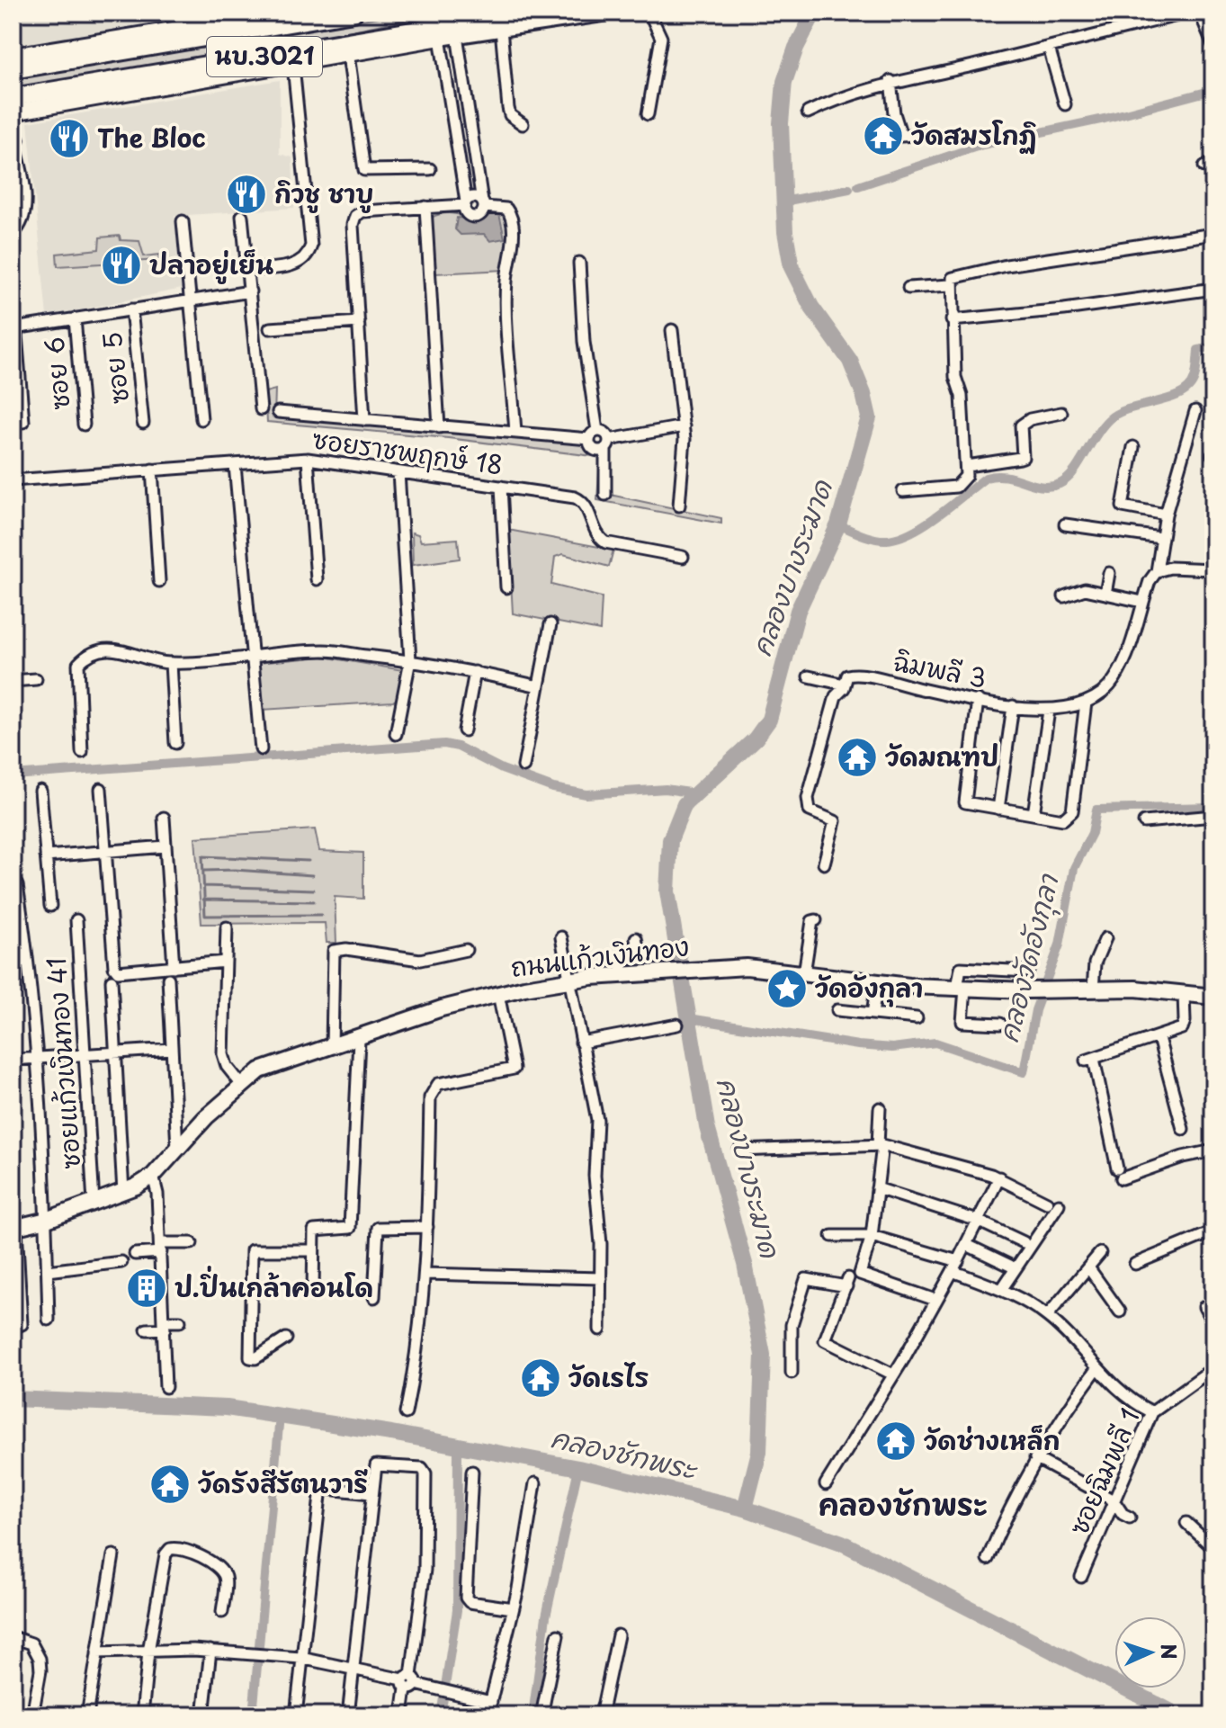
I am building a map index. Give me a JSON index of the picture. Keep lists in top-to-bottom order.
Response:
{
  "streets": {
    "main road": ["นบ.3021"],
    "street": [
      "ซอย 5",
      "ซอย 6",
      "ซอยราชพฤกษ์ 18",
      "ฉิมพลี 3",
      "ถนนแก้วเงินทอง",
      "ซอยแก้วเงินทอง 41",
      "ซอยฉิมพลี 1"
    ]
  },
  "crossings": [
    ["ถนนแก้วเงินทอง", "ซอยแก้วเงินทอง 41"]
  ],
  "districts": ["คลองชักพระ"],
  "water": ["คลองบางระมาด", "คลองวัดอังกุลา", "คลองชักพระ"],
  "places": {
    "temple": [
      "วัดสมรโกฏิ",
      "วัดมณฑป",
      "วัดเรไร",
      "วัดช่างเหล็ก",
      "วัดรังสีรัตนวารี"
    ],
    "restaurant": ["The Bloc", "กิวชู ชาบู", "ปลาอยู่เย็น"],
    "place": ["วัดอังกุลา"],
    "building": ["ป.ปิ่นเกล้าคอนโด"]
  },
  "north": "right"
}
